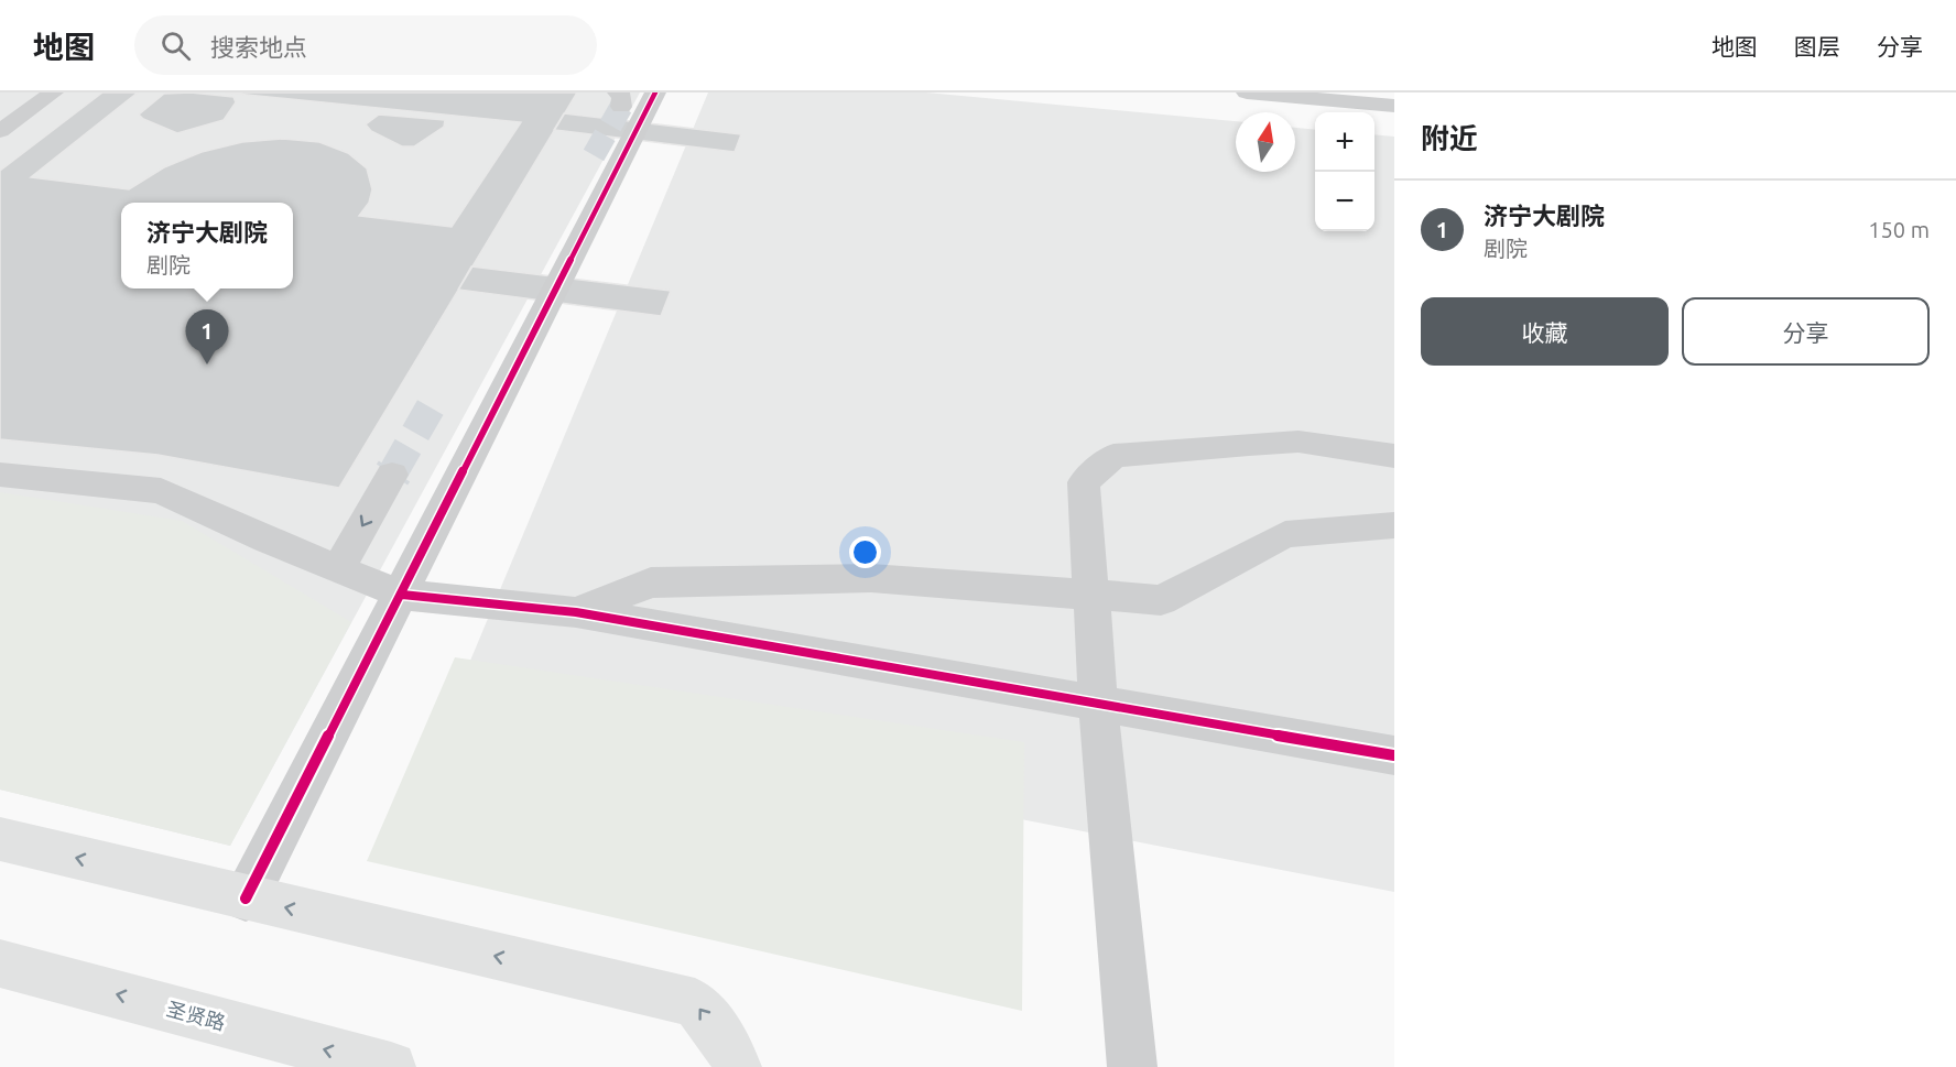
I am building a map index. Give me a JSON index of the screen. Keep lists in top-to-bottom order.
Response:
{
  "streets": {
    "main road": ["圣贤路"]
  },
  "north": "top",
  "page": {
    "header": "地图",
    "search": "搜索地点",
    "nav": ["地图", "图层", "分享"],
    "heading": "附近",
    "map_buttons": ["+", "−"],
    "list": [
      {
        "mark": "1",
        "name": "济宁大剧院",
        "note": "剧院",
        "value": "150 m"
      }
    ],
    "popup": ["济宁大剧院", "剧院"],
    "buttons": ["收藏", "分享"],
    "pins": "1"
  }
}
